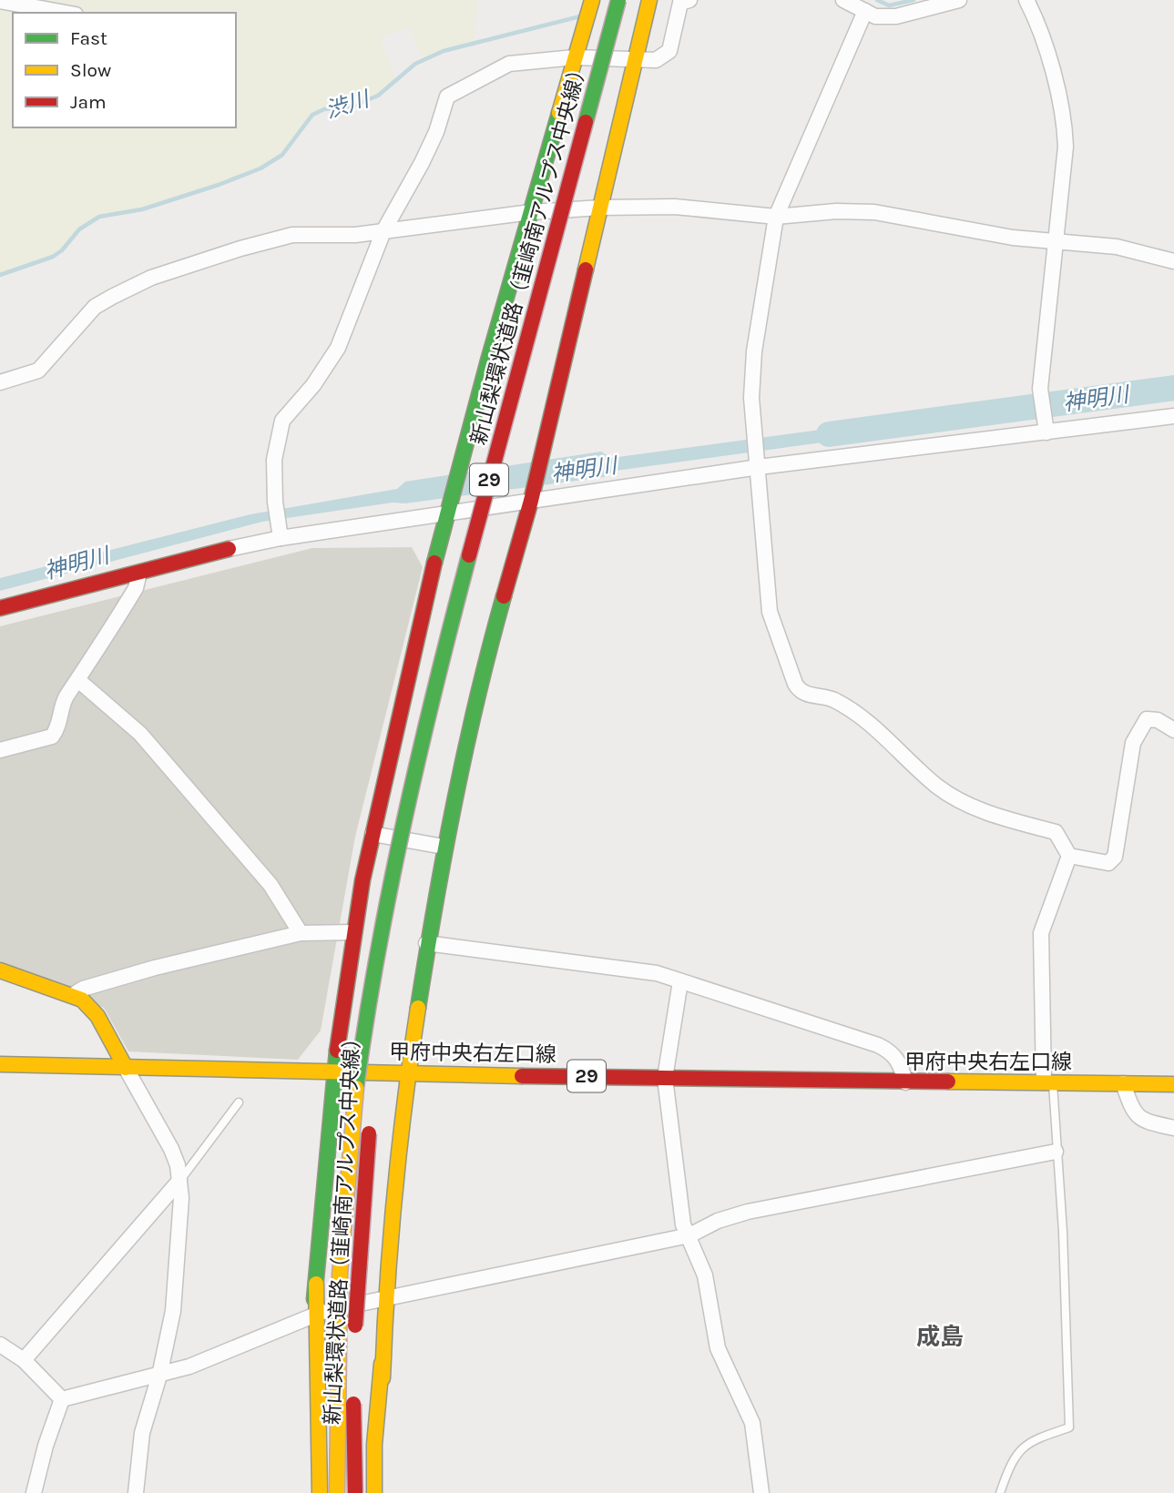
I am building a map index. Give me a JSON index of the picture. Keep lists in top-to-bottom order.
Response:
{
  "streets": {
    "main road": ["新山梨環状道路（韮崎南アルプス中央線）", "29", "甲府中央右左口線"]
  },
  "districts": ["成島"],
  "water": ["渋川", "神明川"],
  "legend": ["Fast", "Slow", "Jam"]
}
